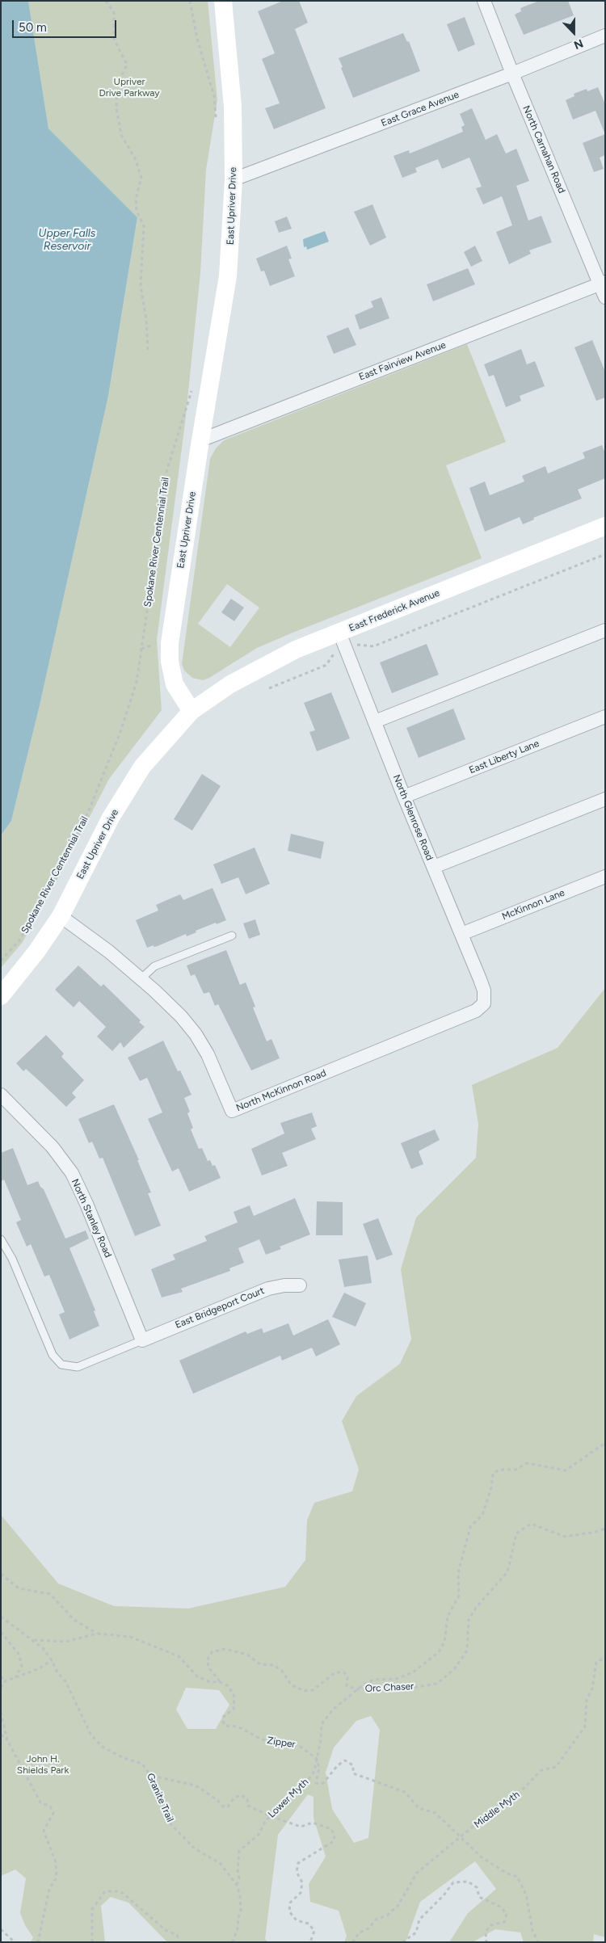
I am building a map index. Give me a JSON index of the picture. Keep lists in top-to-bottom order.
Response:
{
  "streets": {
    "main road": ["East Upriver Drive", "East Frederick Avenue"],
    "street": [
      "East Grace Avenue",
      "North Carnahan Road",
      "East Fairview Avenue",
      "East Liberty Lane",
      "North Glenrose Road",
      "McKinnon Lane",
      "North McKinnon Road",
      "North Stanley Road",
      "East Bridgeport Court"
    ],
    "path": [
      "Spokane River Centennial Trail",
      "Orc Chaser",
      "Zipper",
      "Granite Trail",
      "Lower Myth",
      "Middle Myth"
    ]
  },
  "crossings": [
    ["East Grace Avenue", "North Carnahan Road"],
    ["East Grace Avenue", "East Upriver Drive"],
    ["North Carnahan Road", "East Fairview Avenue"],
    ["East Upriver Drive", "East Fairview Avenue"],
    ["East Upriver Drive", "East Frederick Avenue"],
    ["East Upriver Drive", "North McKinnon Road"],
    ["East Frederick Avenue", "North Glenrose Road"],
    ["East Liberty Lane", "North Glenrose Road"],
    ["North Glenrose Road", "McKinnon Lane"],
    ["North Glenrose Road", "North McKinnon Road"],
    ["North Stanley Road", "East Bridgeport Court"],
    ["Orc Chaser", "Zipper"],
    ["Orc Chaser", "Lower Myth"],
    ["Zipper", "Lower Myth"],
    ["Granite Trail", "Lower Myth"]
  ],
  "water": ["Upper Falls Reservoir"],
  "parks": ["Upriver Drive Parkway", "John H. Shields Park"],
  "scale_bar": "50 m",
  "north": "bottom"
}
